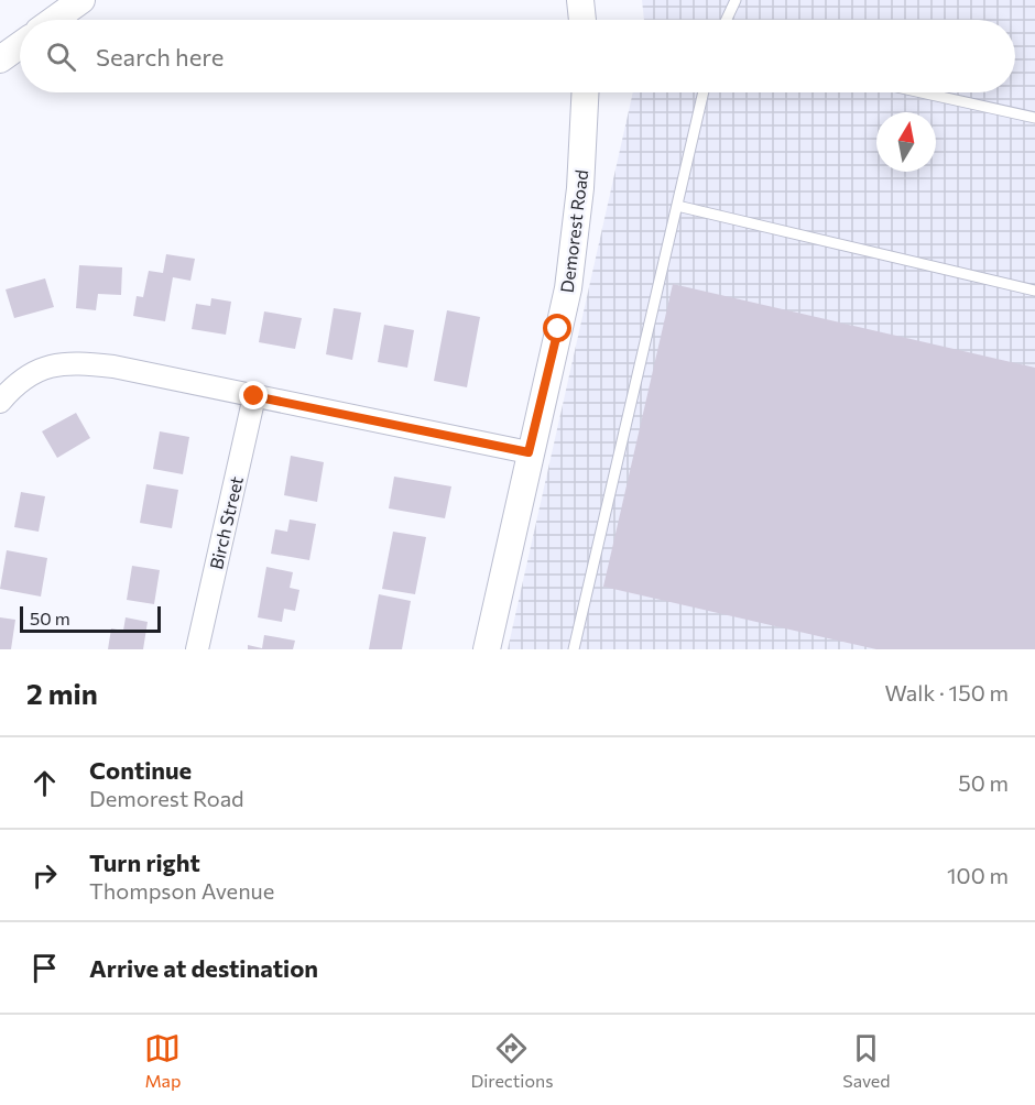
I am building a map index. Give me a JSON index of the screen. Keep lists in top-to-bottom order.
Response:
{
  "streets": {
    "street": ["Demorest Road", "Birch Street"]
  },
  "scale_bar": "50 m",
  "north": "top",
  "page": {
    "search": "Search here",
    "scale": "50 m",
    "heading": ["2 min", "Walk · 150 m"],
    "list": [
      ["Continue", "Demorest Road", "50 m"],
      ["Turn right", "Thompson Avenue", "100 m"],
      "Arrive at destination"
    ],
    "nav": ["Map", "Directions", "Saved"]
  }
}
